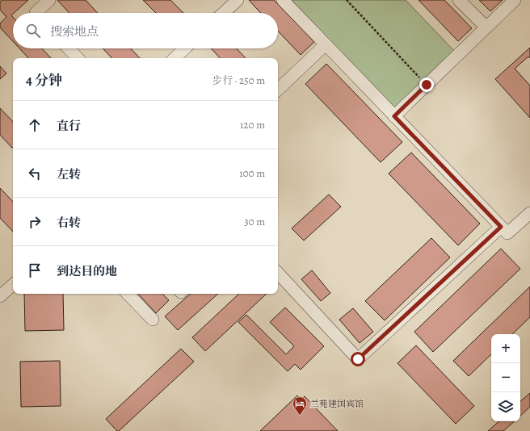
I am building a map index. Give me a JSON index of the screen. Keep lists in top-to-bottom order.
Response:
{
  "places": {
    "hotel": ["兰苑建国宾馆"]
  },
  "page": {
    "search": "搜索地点",
    "heading": ["4 分钟", "步行 · 250 m"],
    "list": [
      ["直行", "120 m"],
      ["左转", "100 m"],
      ["右转", "30 m"],
      "到达目的地"
    ],
    "map_buttons": ["+", "−"]
  }
}
